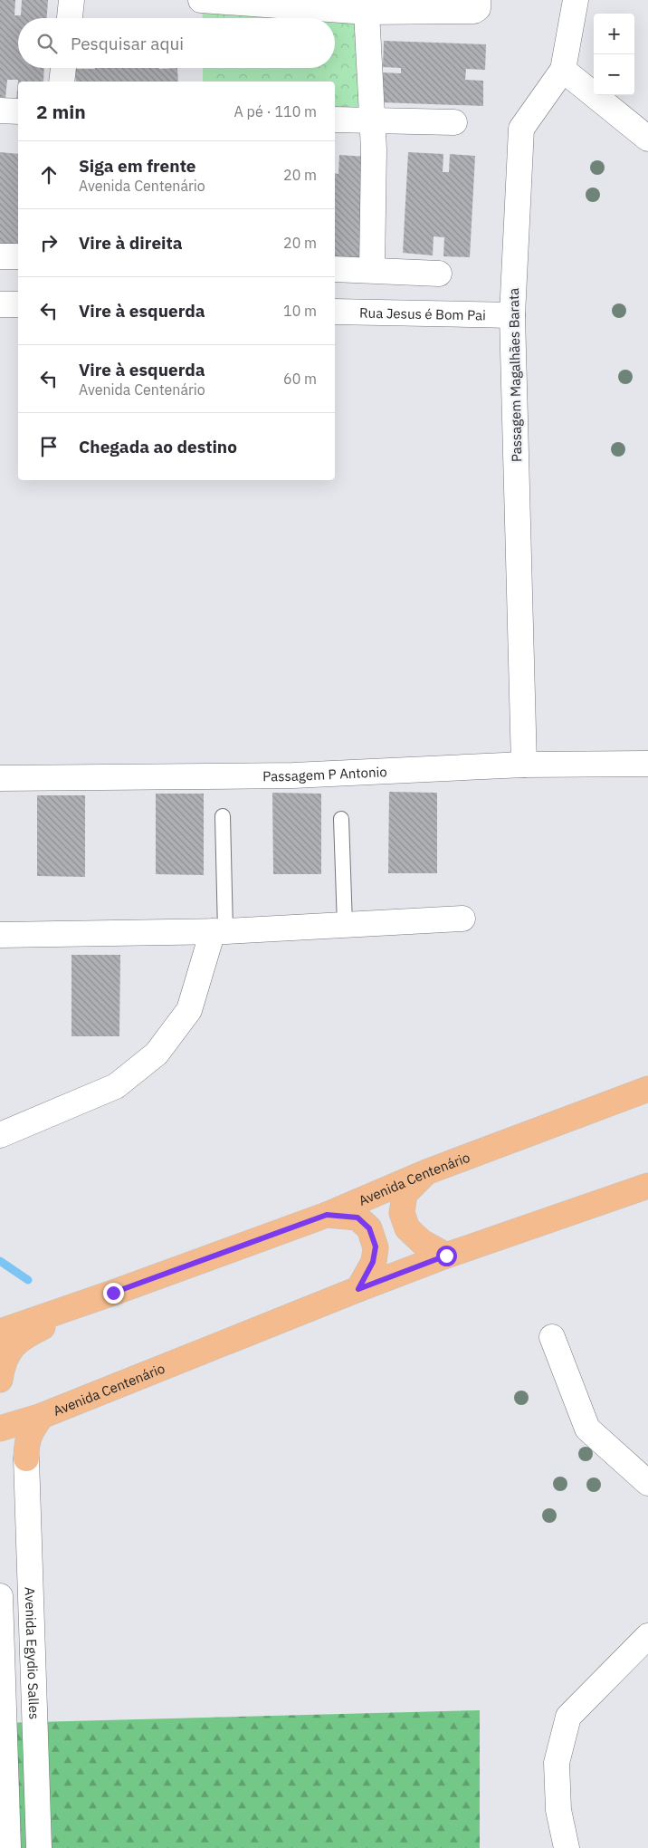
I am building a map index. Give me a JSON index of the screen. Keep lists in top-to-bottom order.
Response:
{
  "streets": {
    "main road": ["Avenida Centenário"],
    "street": [
      "Rua Jesus é Bom Pai",
      "Passagem Magalhães Barata",
      "Passagem P Antonio",
      "Avenida Egydio Salles"
    ]
  },
  "crossings": [
    ["Rua Jesus é Bom Pai", "Passagem Magalhães Barata"],
    ["Passagem Magalhães Barata", "Passagem P Antonio"]
  ],
  "page": {
    "map_buttons": ["+", "−"],
    "search": "Pesquisar aqui",
    "heading": ["2 min", "A pé · 110 m"],
    "list": [
      ["Siga em frente", "Avenida Centenário", "20 m"],
      ["Vire à direita", "20 m"],
      ["Vire à esquerda", "10 m"],
      ["Vire à esquerda", "Avenida Centenário", "60 m"],
      "Chegada ao destino"
    ]
  }
}
